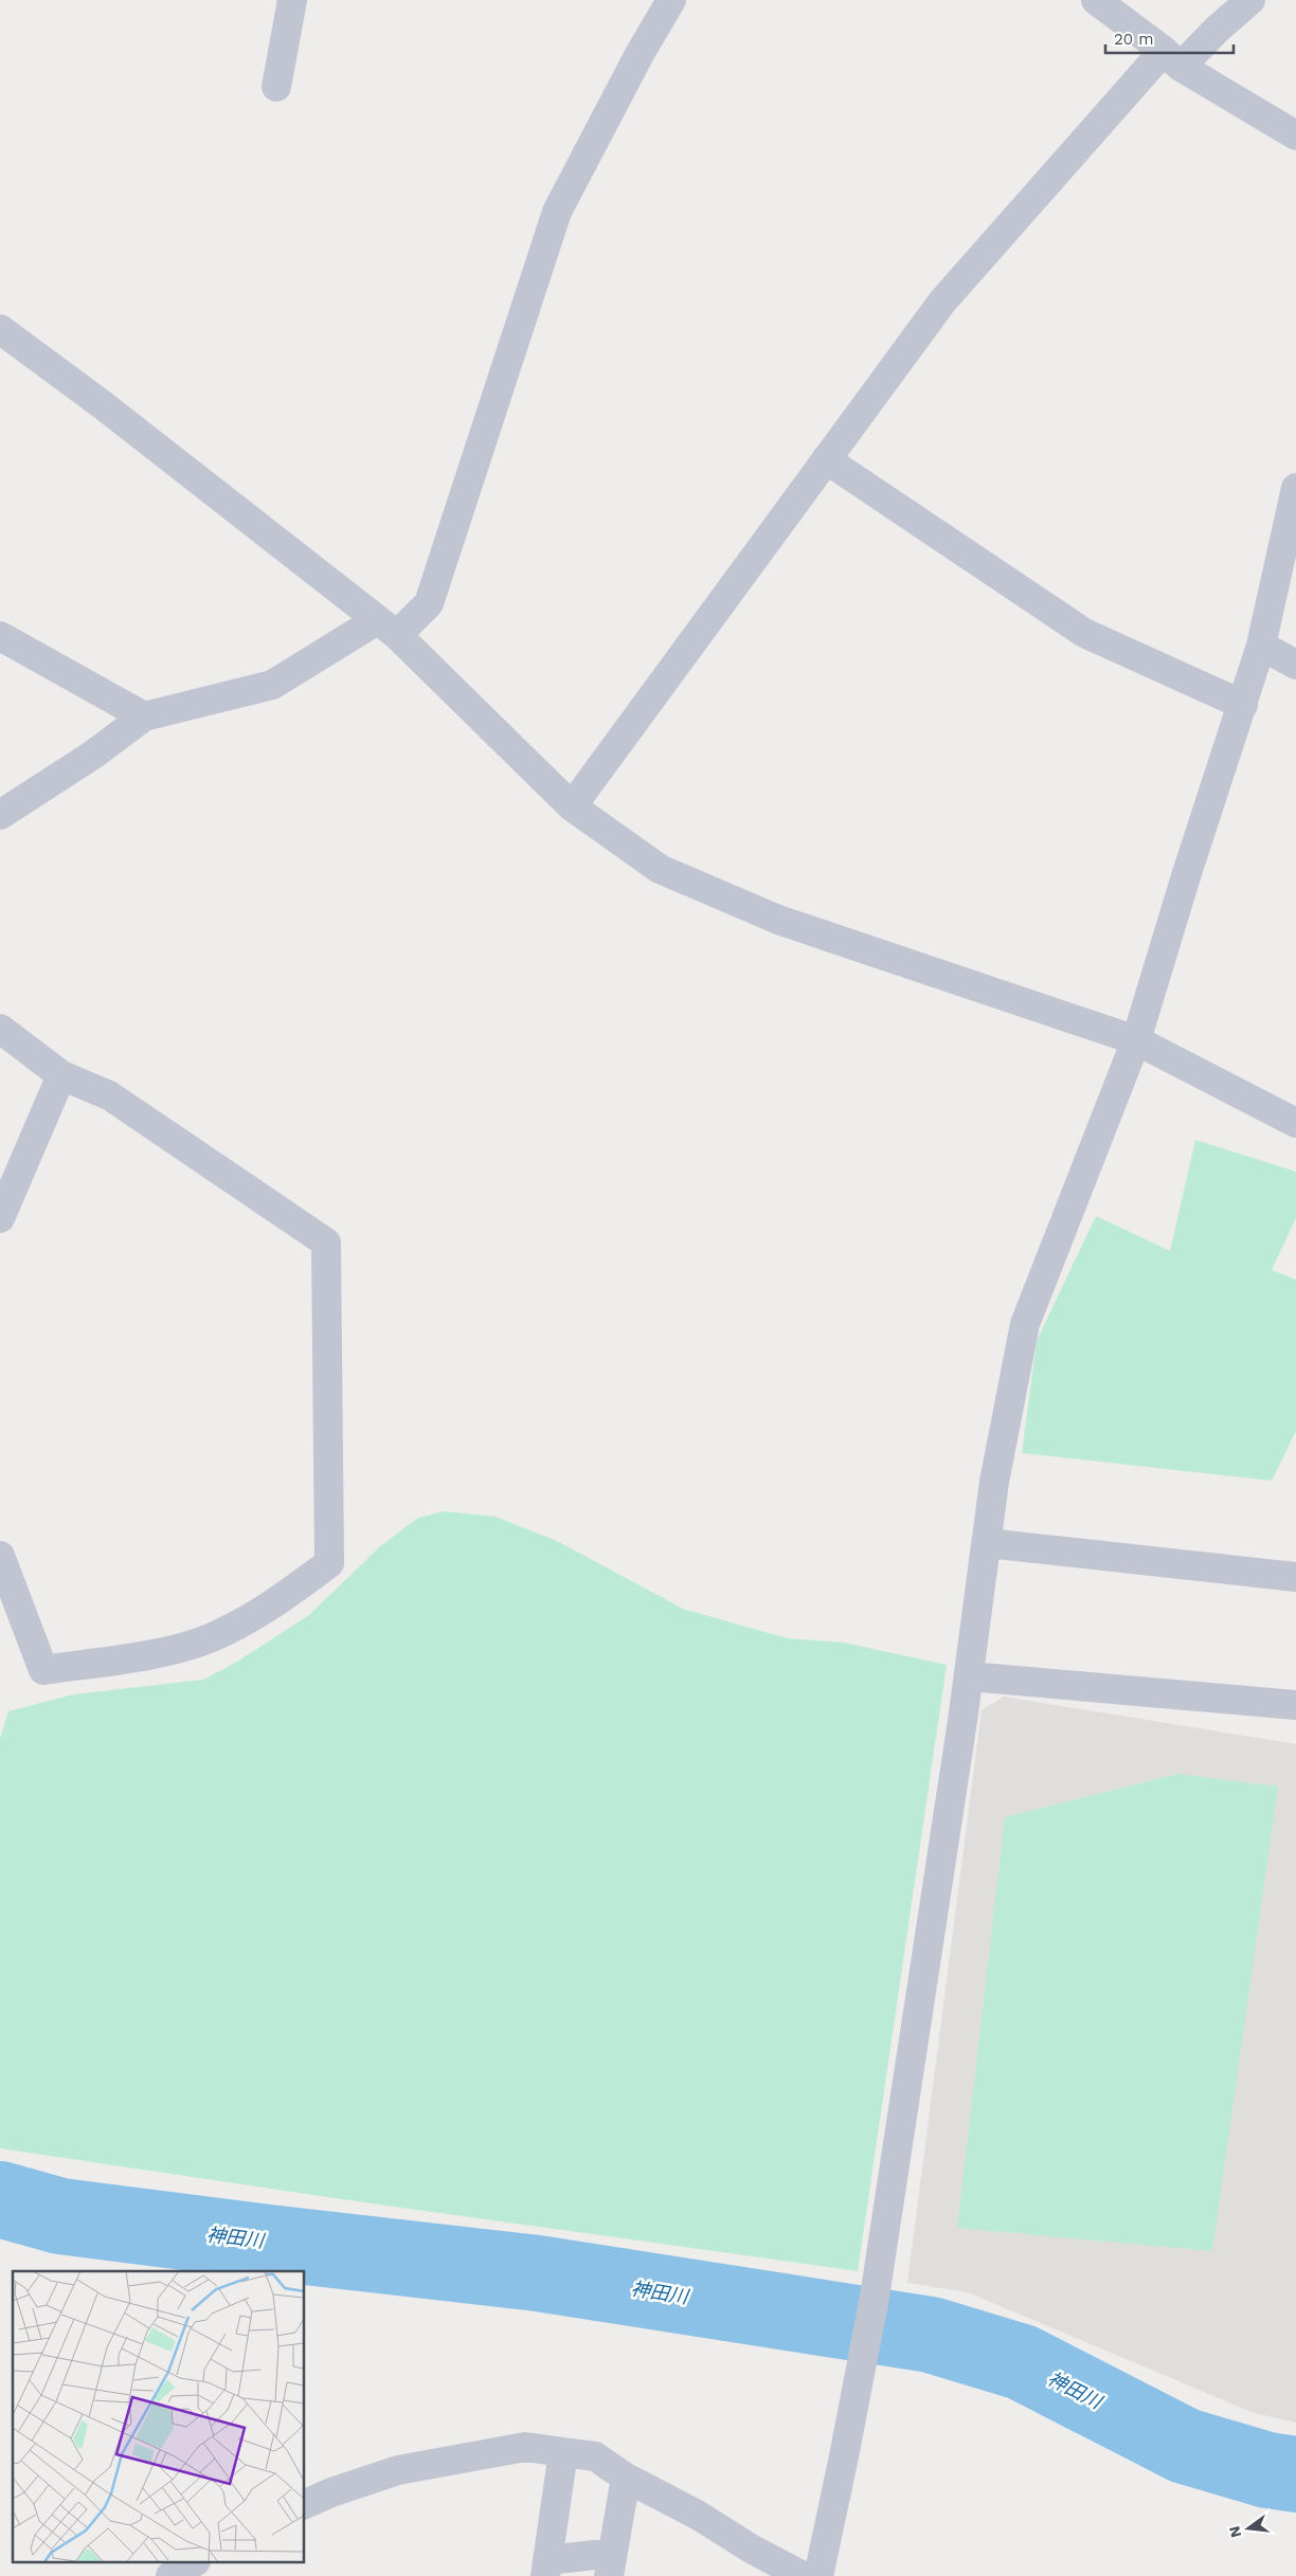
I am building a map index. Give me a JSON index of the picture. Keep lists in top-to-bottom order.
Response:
{
  "water": ["神田川"],
  "scale_bar": "20 m",
  "north": "left"
}
